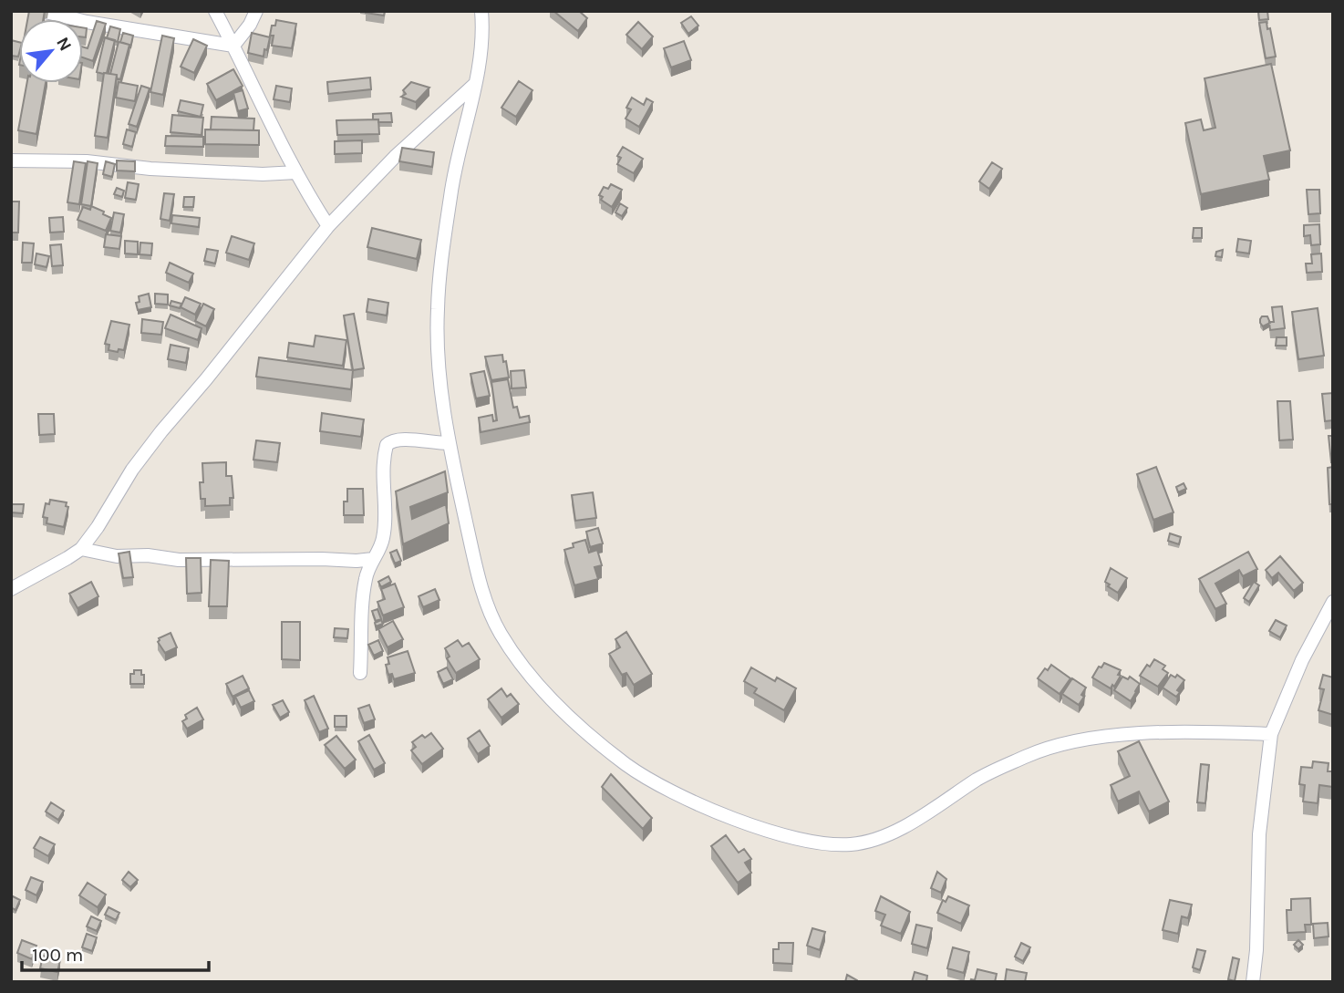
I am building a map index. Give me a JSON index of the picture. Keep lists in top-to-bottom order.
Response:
{
  "scale_bar": "100 m",
  "north": "top right"
}
